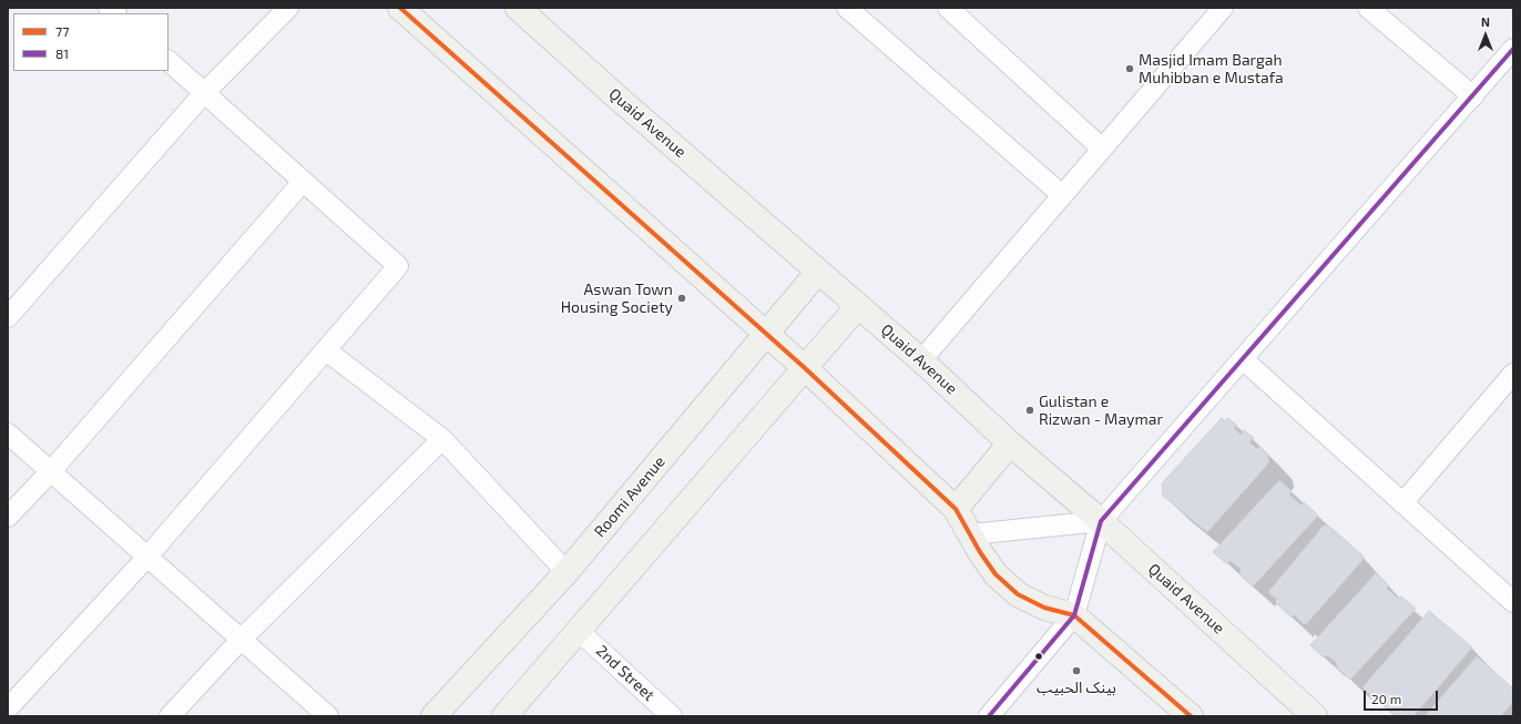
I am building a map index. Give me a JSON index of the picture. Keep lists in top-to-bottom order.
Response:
{
  "streets": {
    "main road": ["Quaid Avenue", "Roomi Avenue"],
    "street": ["2nd Street"]
  },
  "crossings": [
    ["Quaid Avenue", "Roomi Avenue"]
  ],
  "places": [
    "Masjid Imam Bargah Muhibban e Mustafa",
    "Aswan Town Housing Society",
    "Gulistan e Rizwan - Maymar",
    "بينک الحبيب"
  ],
  "lines": ["transit line 77", "transit line 81"],
  "legend": ["77", "81"],
  "scale_bar": "20 m",
  "north": "top"
}
